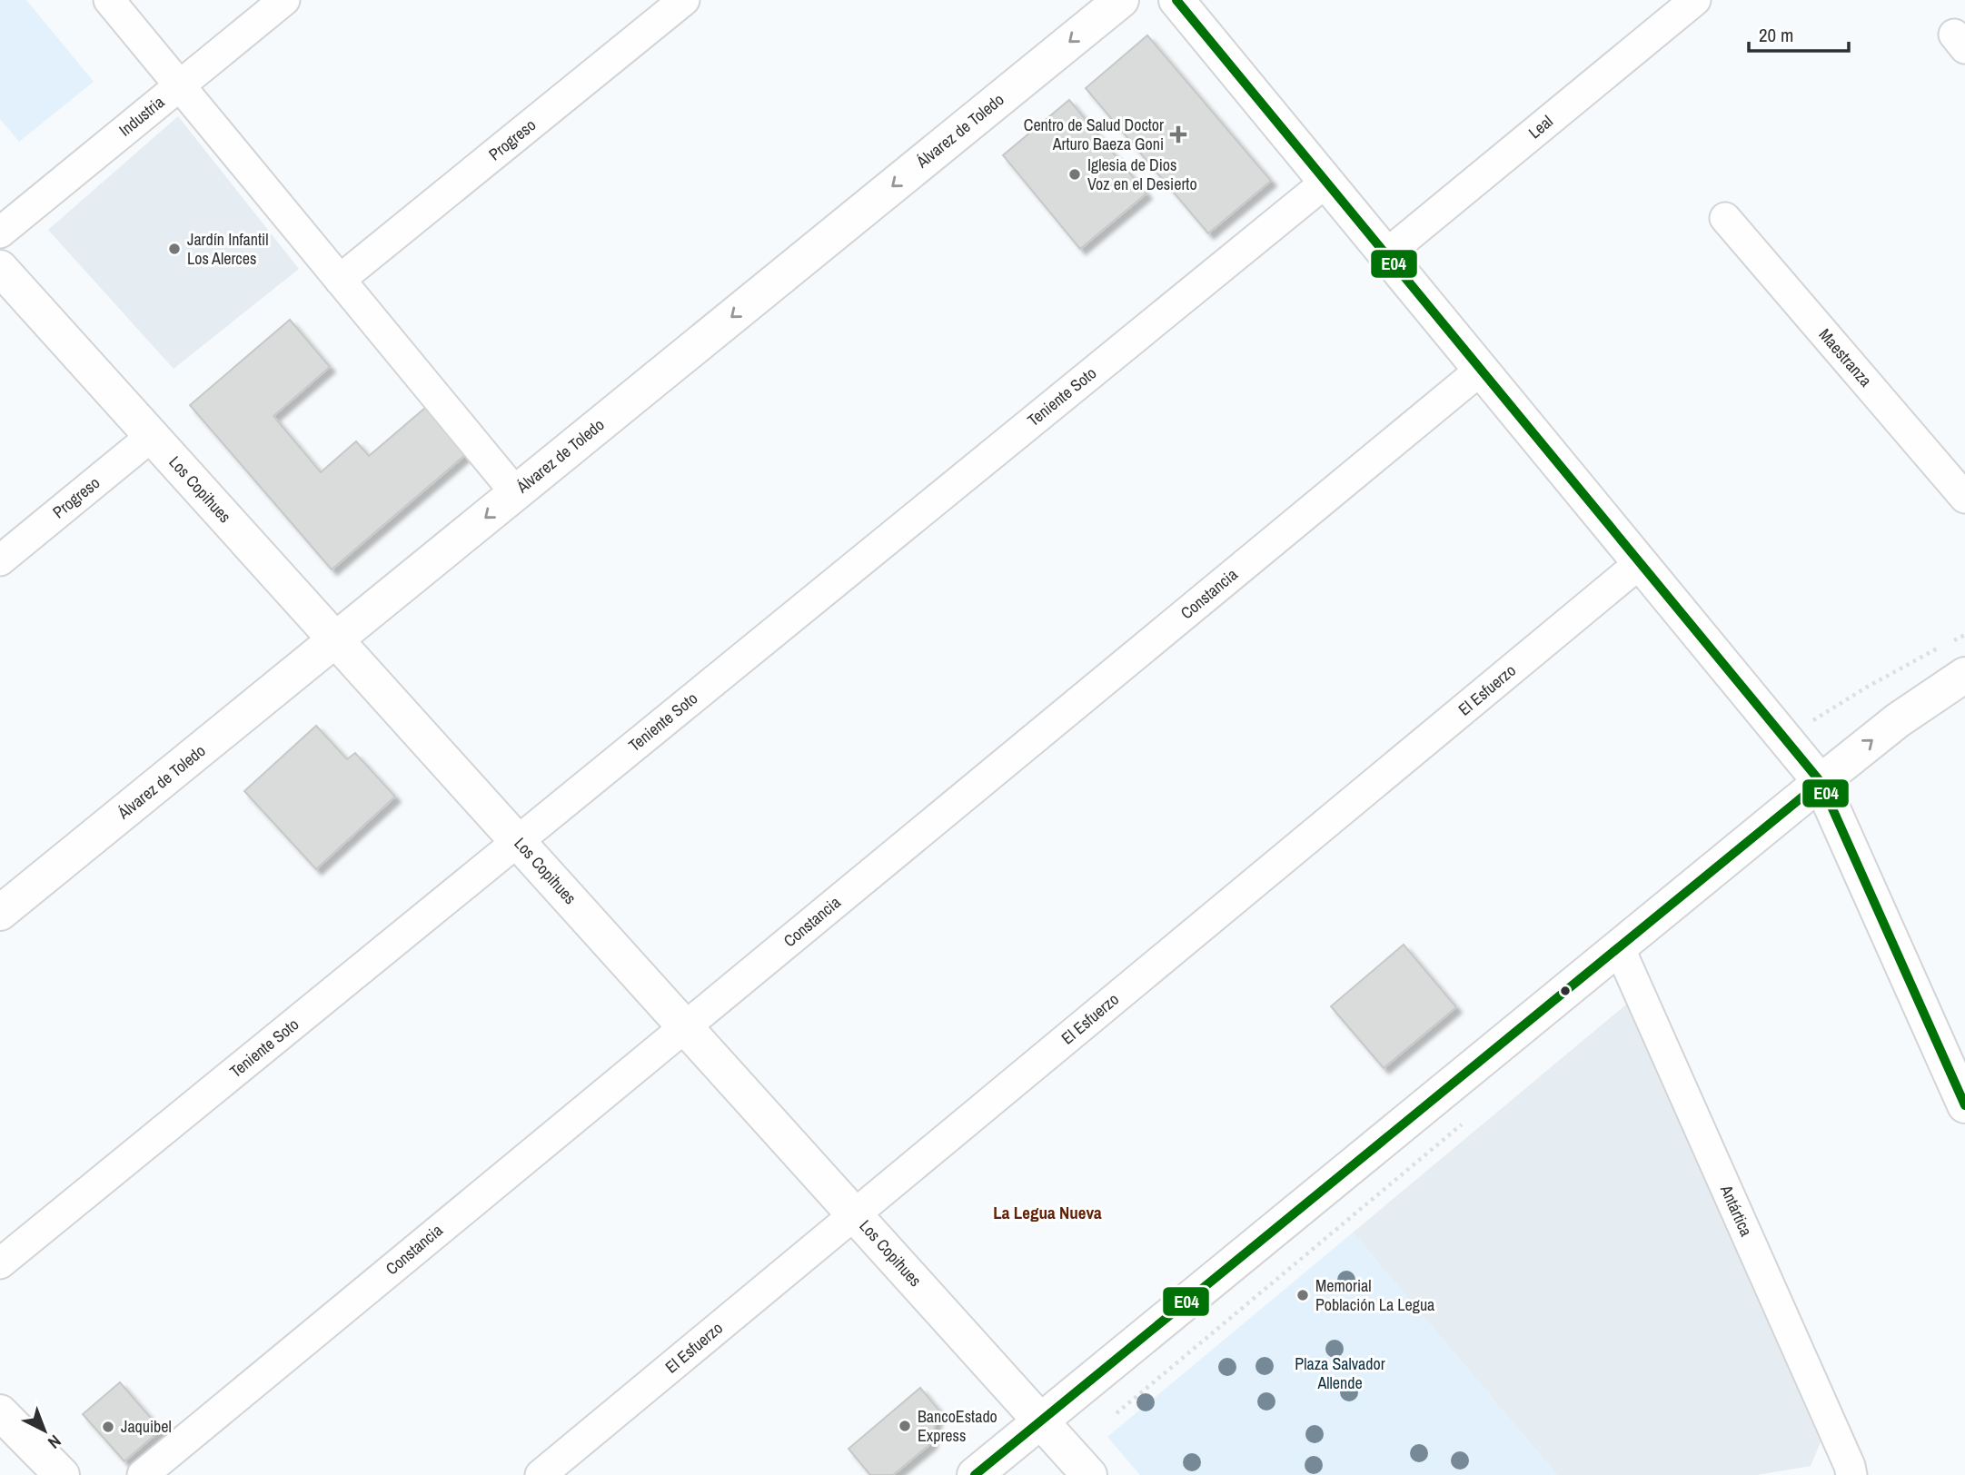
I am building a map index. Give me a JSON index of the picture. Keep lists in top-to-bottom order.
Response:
{
  "streets": {
    "street": [
      "Industria",
      "Leal",
      "Álvarez de Toledo",
      "Progreso",
      "Maestranza",
      "Teniente Soto",
      "Los Copihues",
      "Constancia",
      "El Esfuerzo",
      "Antártica"
    ]
  },
  "crossings": [
    ["Álvarez de Toledo", "Los Copihues"],
    ["Progreso", "Los Copihues"],
    ["Teniente Soto", "Los Copihues"],
    ["Los Copihues", "Constancia"],
    ["Los Copihues", "El Esfuerzo"]
  ],
  "one_way": ["Álvarez de Toledo"],
  "districts": ["La Legua Nueva"],
  "parks": ["Plaza Salvador Allende"],
  "places": {
    "health": ["Centro de Salud Doctor Arturo Baeza Goni"],
    "other": [
      "Iglesia de Dios Voz en el Desierto",
      "Jardín Infantil Los Alerces",
      "Memorial Población La Legua",
      "BancoEstado Express",
      "Jaquibel"
    ]
  },
  "lines": ["transit line E04"],
  "scale_bar": "20 m",
  "north": "bottom right"
}
